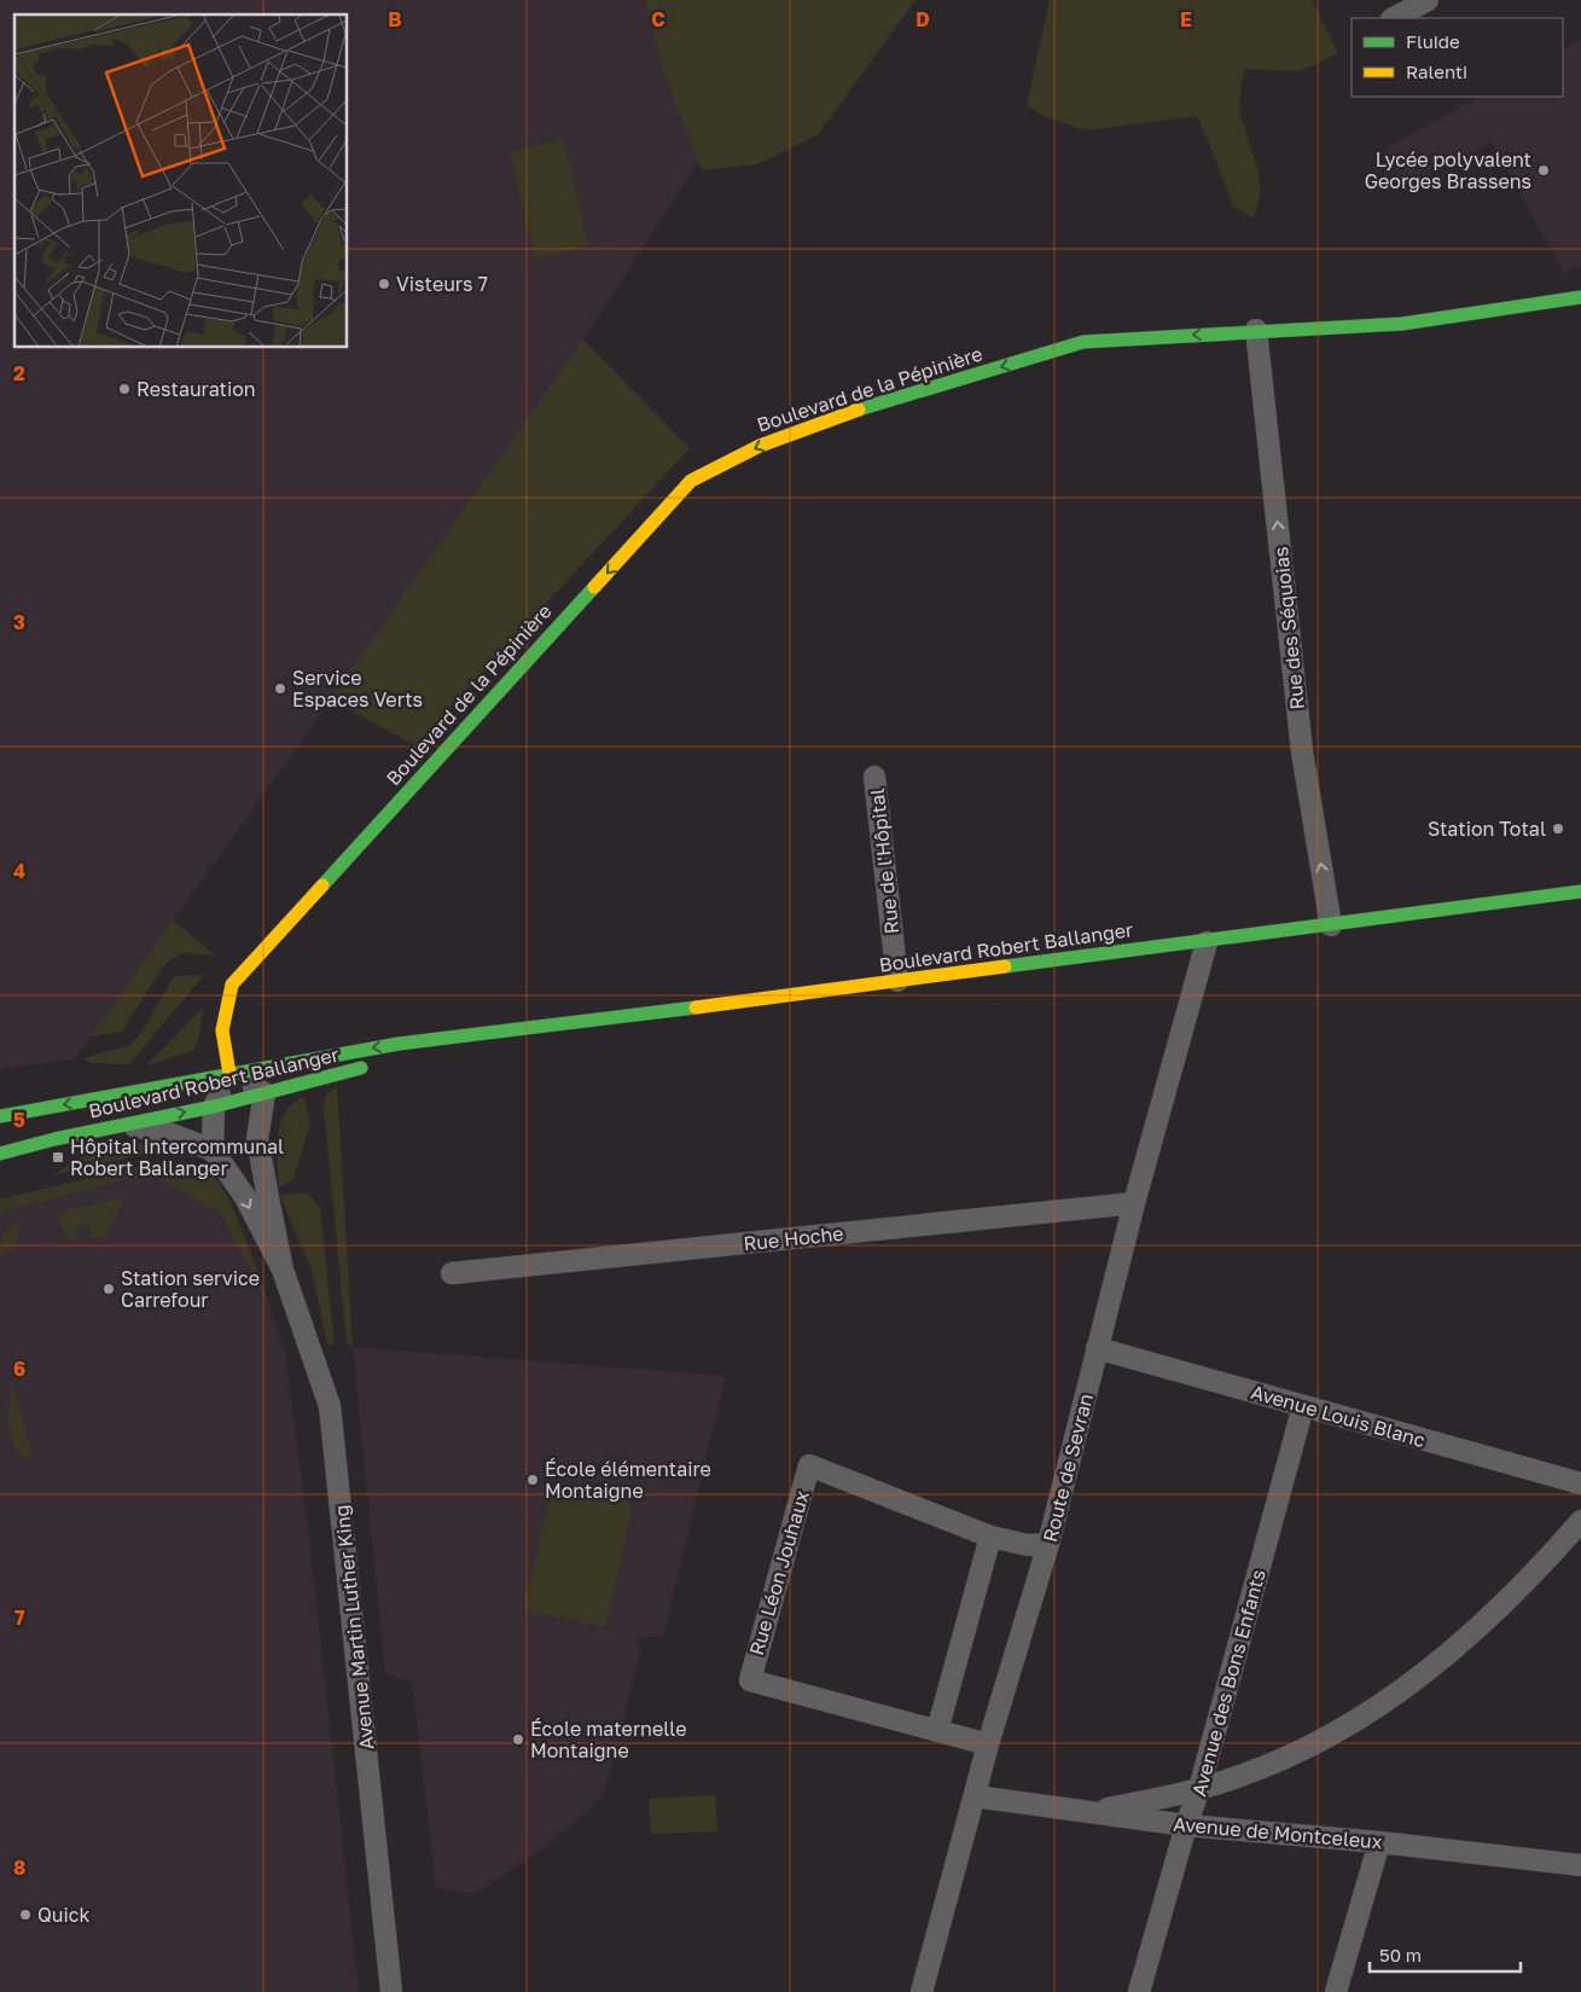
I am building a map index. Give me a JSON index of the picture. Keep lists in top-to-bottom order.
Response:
{
  "streets": {
    "main road": ["Boulevard de la Pépinière", "Boulevard Robert Ballanger"],
    "street": [
      "Rue des Séquoias",
      "Rue de l'Hôpital",
      "Rue Hoche",
      "Avenue Louis Blanc",
      "Route de Sevran",
      "Rue Léon Jouhaux",
      "Avenue Martin Luther King",
      "Avenue des Bons Enfants",
      "Avenue de Montceleux"
    ]
  },
  "crossings": [
    ["Boulevard de la Pépinière", "Rue des Séquoias"],
    ["Boulevard de la Pépinière", "Boulevard Robert Ballanger"],
    ["Rue des Séquoias", "Boulevard Robert Ballanger"],
    ["Rue de l'Hôpital", "Boulevard Robert Ballanger"],
    ["Boulevard Robert Ballanger", "Route de Sevran"],
    ["Boulevard Robert Ballanger", "Avenue Martin Luther King"],
    ["Rue Hoche", "Route de Sevran"],
    ["Avenue Louis Blanc", "Route de Sevran"],
    ["Avenue Louis Blanc", "Avenue des Bons Enfants"],
    ["Route de Sevran", "Rue Léon Jouhaux"],
    ["Route de Sevran", "Avenue de Montceleux"],
    ["Avenue des Bons Enfants", "Avenue de Montceleux"]
  ],
  "one_way": ["Boulevard de la Pépinière", "Rue des Séquoias"],
  "places": {
    "other": [
      "Lycée polyvalent Georges Brassens",
      "Visteurs 7",
      "Restauration",
      "Service Espaces Verts",
      "Station Total",
      "Station service Carrefour",
      "École élémentaire Montaigne",
      "École maternelle Montaigne",
      "Quick"
    ],
    "transit": ["Hôpital Intercommunal Robert Ballanger"]
  },
  "legend": ["Fluide", "Ralenti"],
  "scale_bar": "50 m",
  "grid": {
    "columns": [
      "B",
      "C",
      "D",
      "E"
    ],
    "rows": [
      "2",
      "3",
      "4",
      "5",
      "6",
      "7",
      "8"
    ]
  }
}
